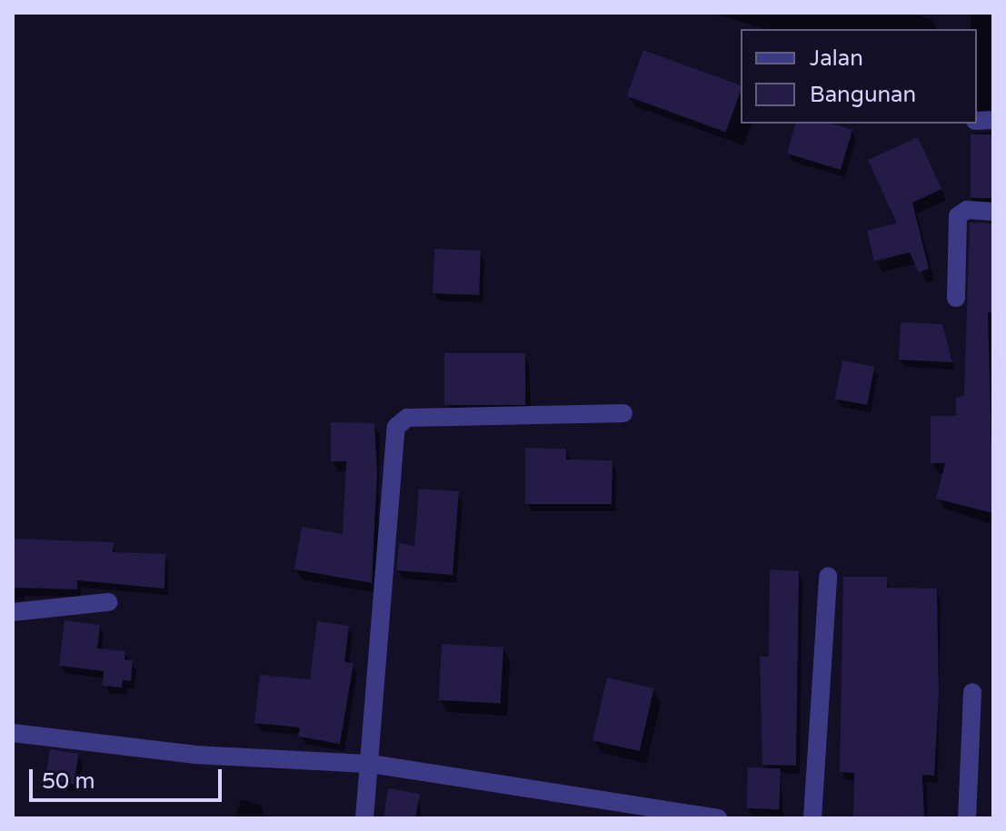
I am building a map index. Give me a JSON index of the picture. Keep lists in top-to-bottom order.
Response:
{
  "legend": ["Jalan", "Bangunan"],
  "scale_bar": "50 m"
}
